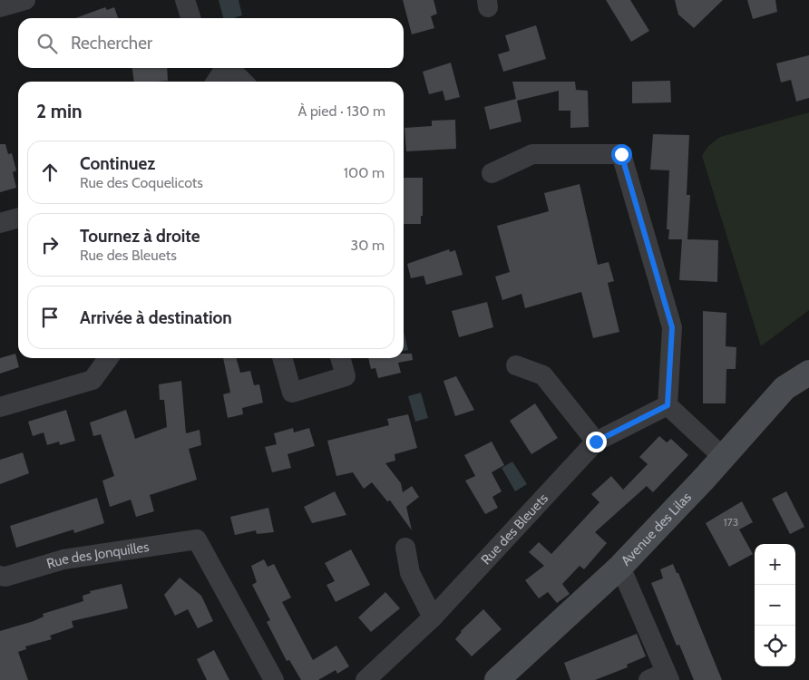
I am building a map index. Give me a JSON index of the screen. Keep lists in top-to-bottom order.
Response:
{
  "streets": {
    "street": ["Avenue des Lilas", "Rue des Bleuets", "Rue des Jonquilles"]
  },
  "house_numbers": ["173"],
  "page": {
    "search": "Rechercher",
    "heading": ["2 min", "À pied · 130 m"],
    "list": [
      ["Continuez", "Rue des Coquelicots", "100 m"],
      ["Tournez à droite", "Rue des Bleuets", "30 m"],
      "Arrivée à destination"
    ],
    "map_buttons": ["+", "−"]
  }
}
